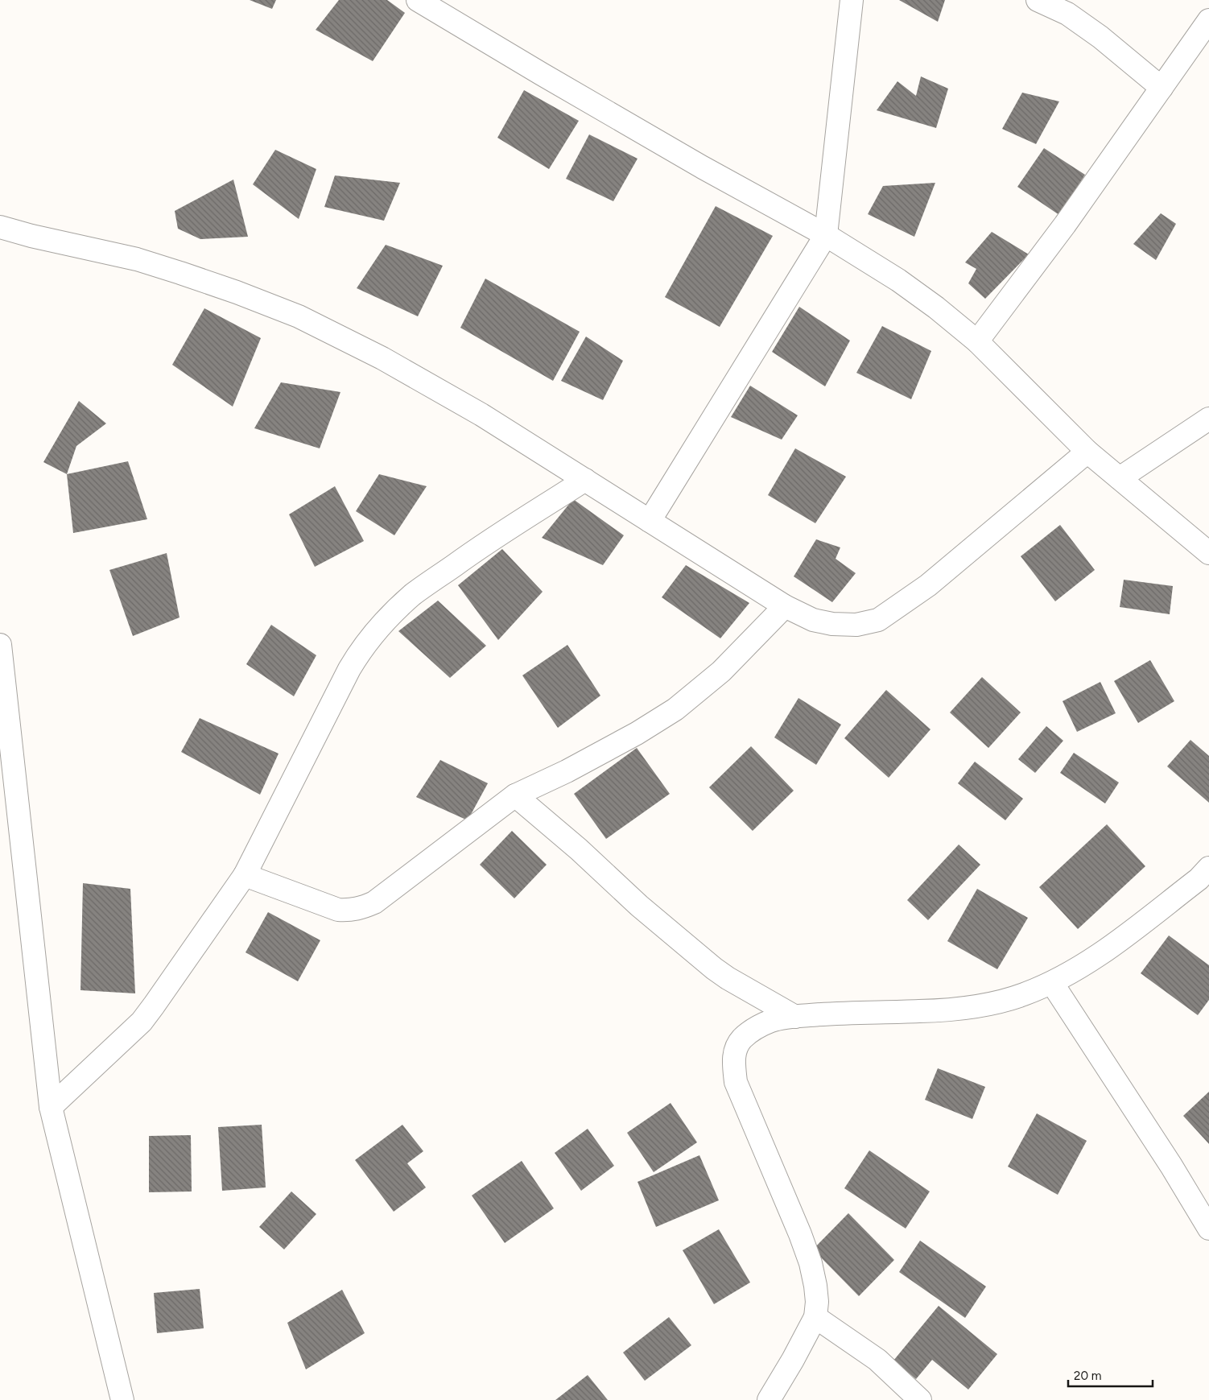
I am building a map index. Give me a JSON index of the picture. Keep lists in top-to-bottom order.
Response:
{
  "scale_bar": "20 m"
}
